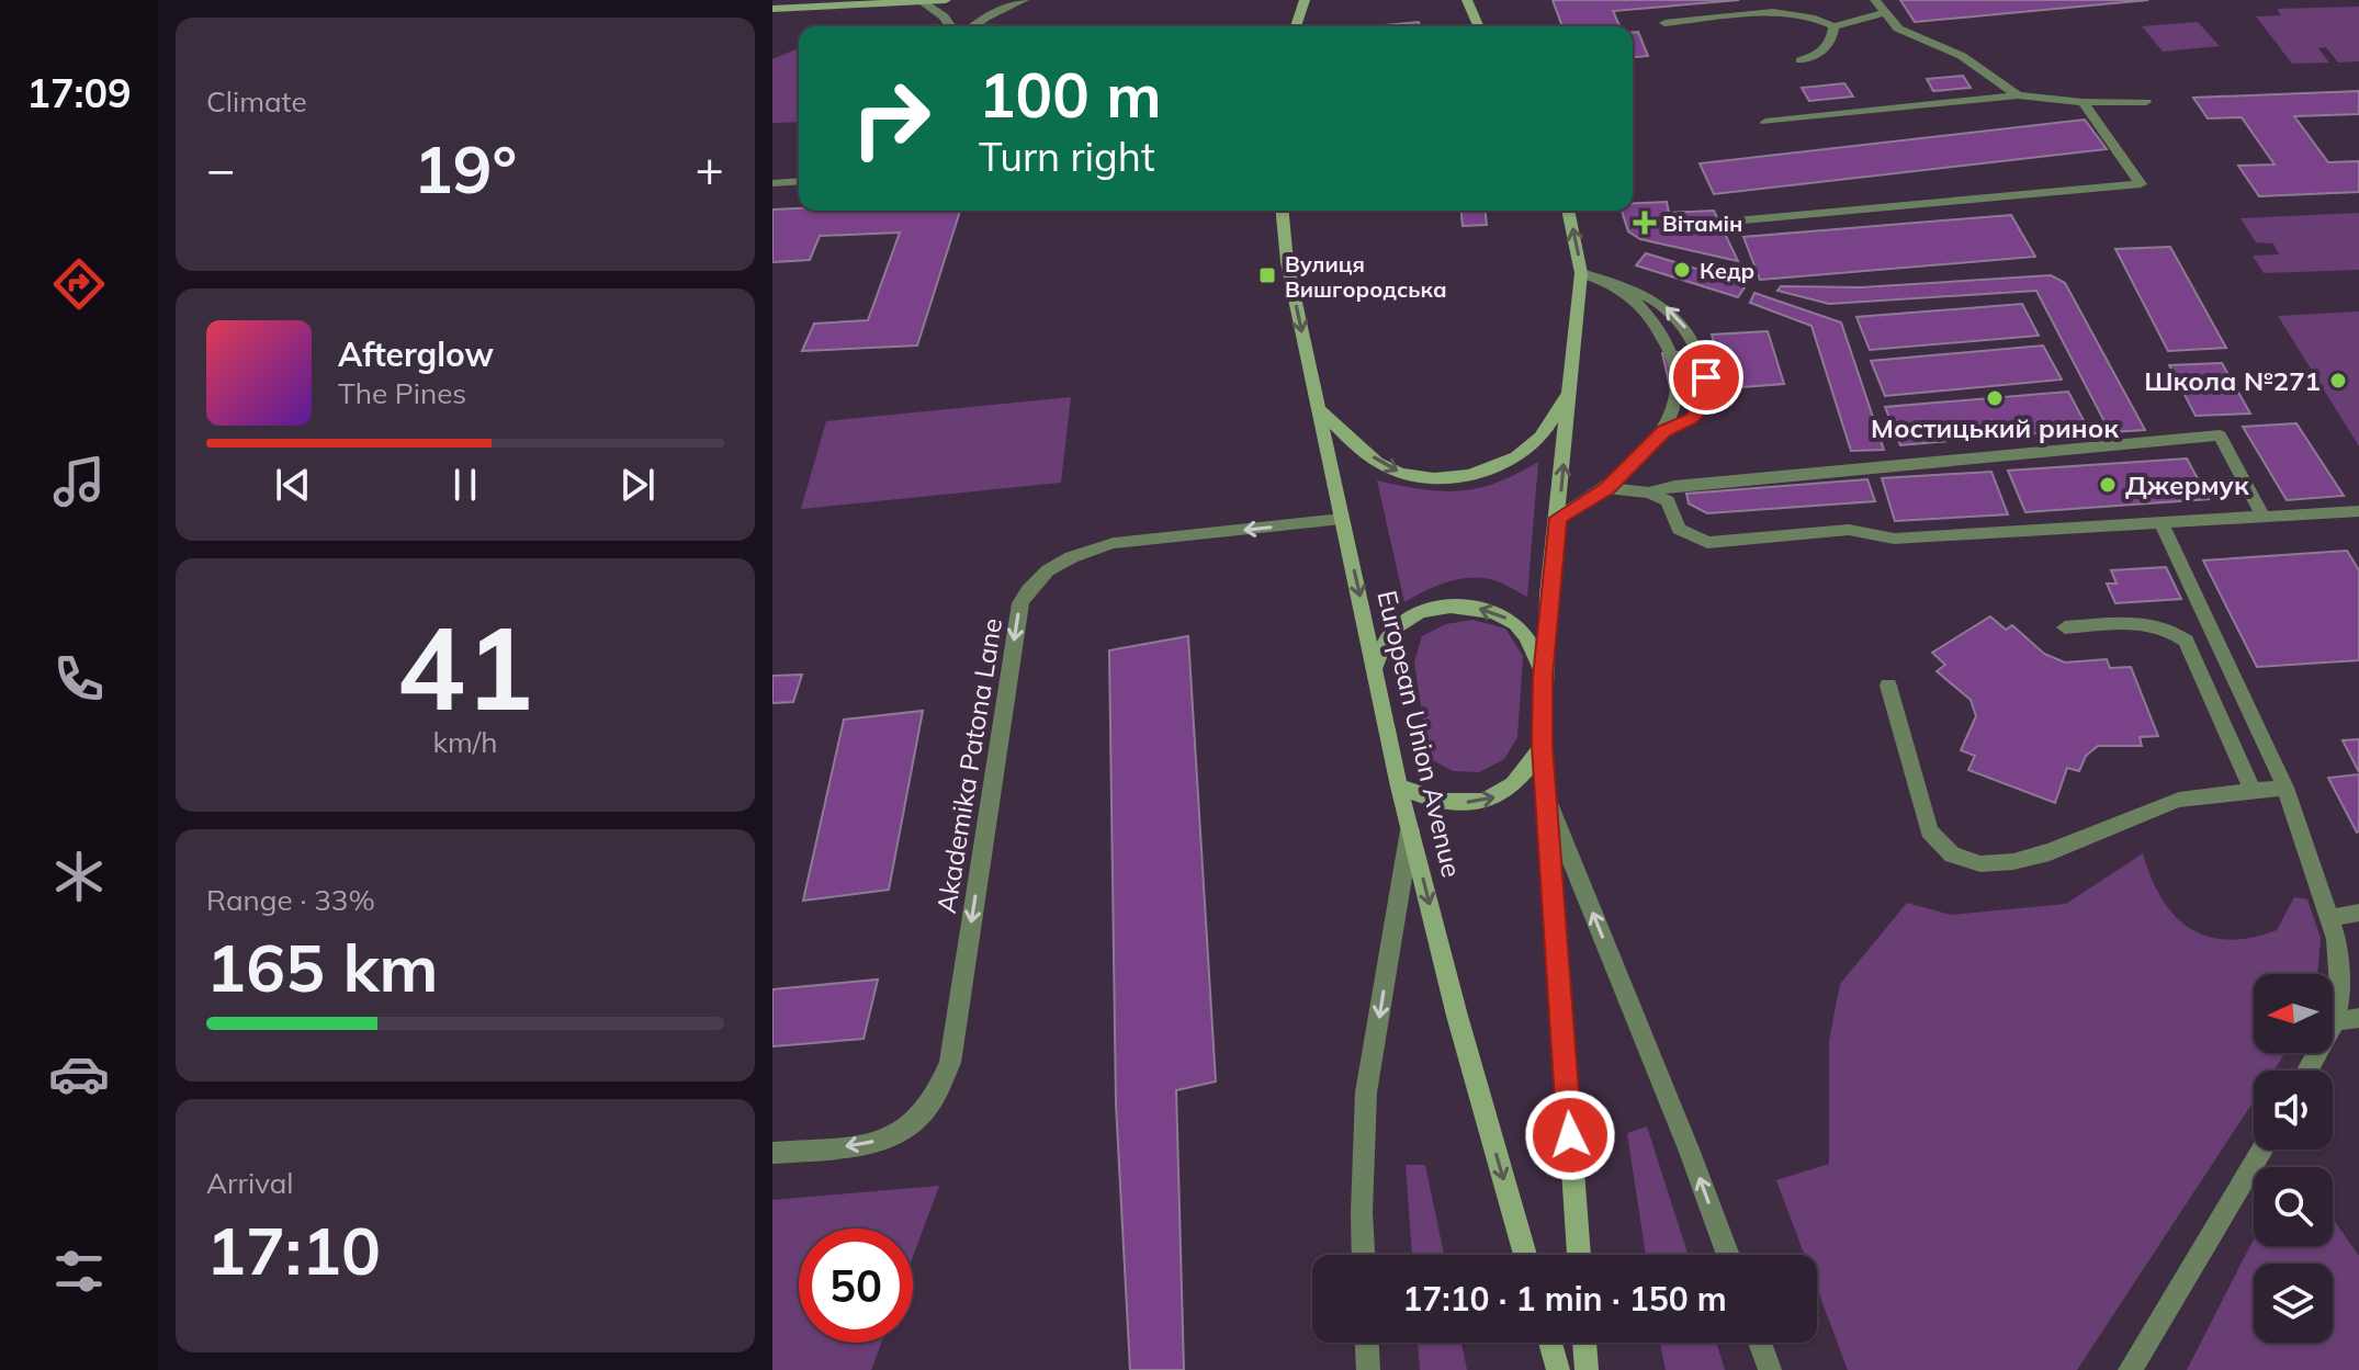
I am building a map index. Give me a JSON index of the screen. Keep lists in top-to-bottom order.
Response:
{
  "streets": {
    "main road": ["European Union Avenue"],
    "street": ["Akademika Patona Lane"]
  },
  "crossings": [
    ["European Union Avenue", "Akademika Patona Lane"]
  ],
  "one_way": ["Akademika Patona Lane"],
  "places": {
    "health": ["Вітамін"],
    "other": [
      "Кедр",
      "Школа №271",
      "Мостицький ринок",
      "Джермук"
    ],
    "transit": ["Вулиця Вишгородська"]
  },
  "north": "left",
  "page": {
    "tabs": "17:09",
    "tile": [
      "Climate",
      ["41", "km/h"],
      ["Range · 33%", "165 km"],
      ["Arrival", "17:10"]
    ],
    "turn": ["100 m", "Turn right"],
    "heat": ["−", "19°", "+"],
    "song": ["Afterglow", "The Pines"],
    "limit": "50",
    "trip": "17:10 · 1 min · 150 m"
  }
}
